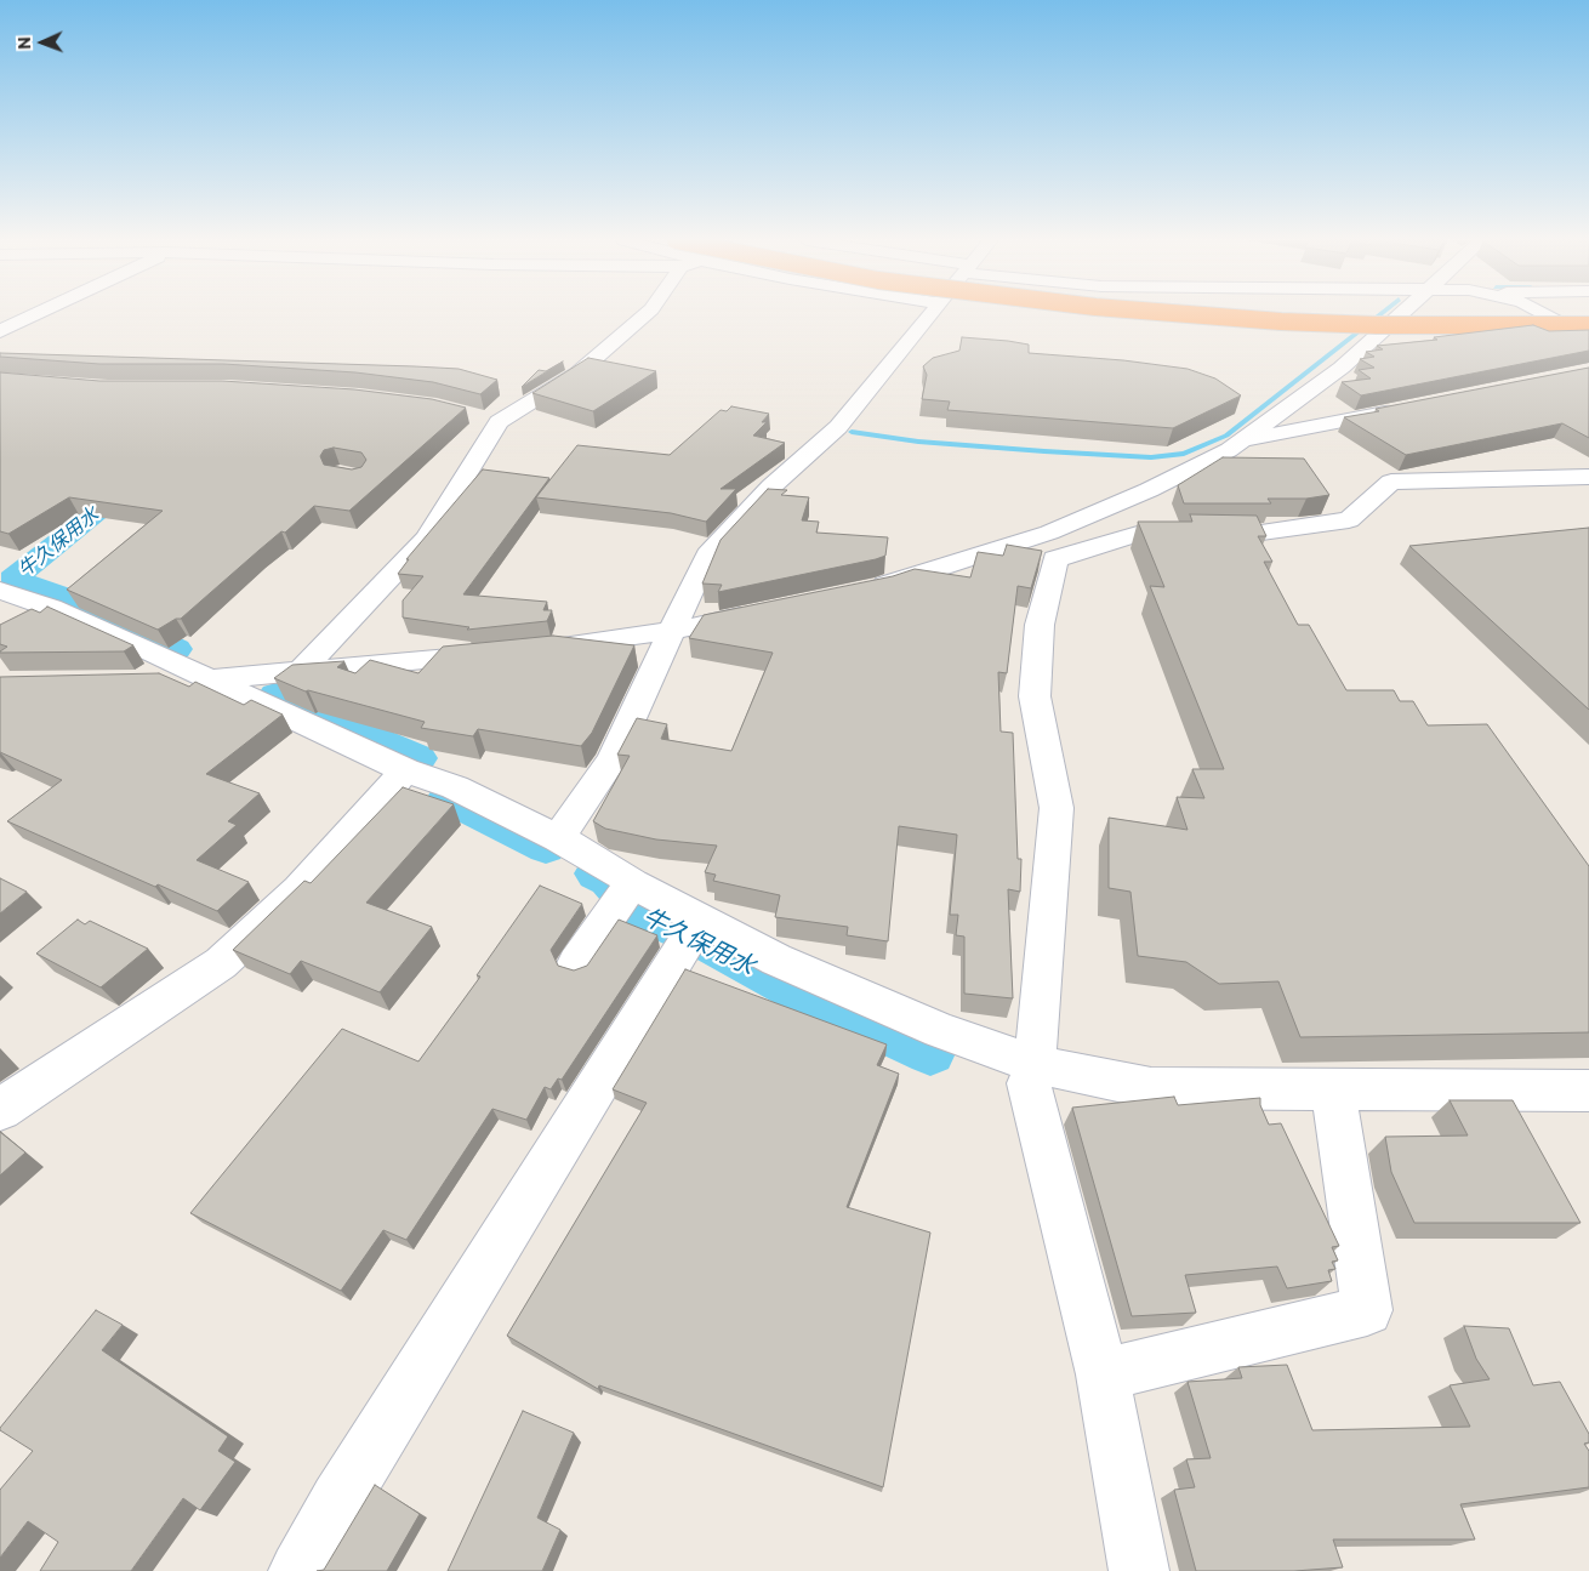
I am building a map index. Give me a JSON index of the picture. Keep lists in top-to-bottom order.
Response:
{
  "water": ["牛久保用水"],
  "north": "left"
}
